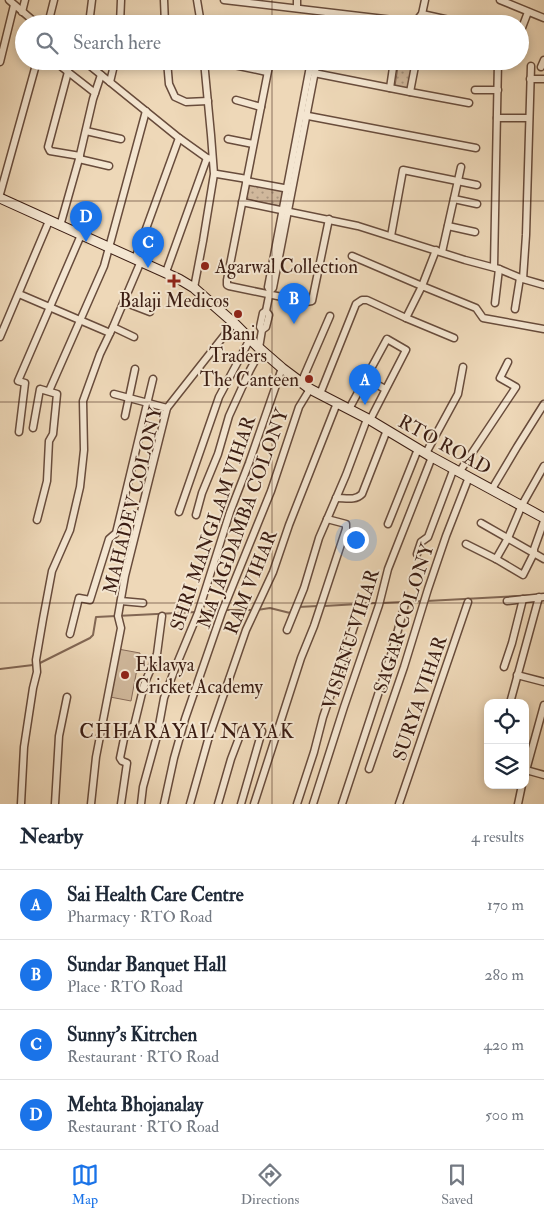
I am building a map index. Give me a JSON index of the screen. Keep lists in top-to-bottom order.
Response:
{
  "streets": {
    "street": [
      "RTO ROAD",
      "MAHADEV COLONY",
      "MA JAGDAMBA COLONY",
      "SHRI MANGLAM VIHAR",
      "RAM VIHAR",
      "SAGAR COLONY",
      "VISHNU VIHAR",
      "SURYA VIHAR"
    ]
  },
  "crossings": [
    ["RTO ROAD", "MAHADEV COLONY"],
    ["RTO ROAD", "MA JAGDAMBA COLONY"],
    ["RTO ROAD", "SHRI MANGLAM VIHAR"],
    ["RTO ROAD", "RAM VIHAR"],
    ["RTO ROAD", "SAGAR COLONY"],
    ["RTO ROAD", "VISHNU VIHAR"]
  ],
  "districts": ["CHHARAYAL NAYAK"],
  "places": {
    "other": [
      "Agarwal Collection",
      "Bani Traders",
      "The Canteen",
      "Eklavya Cricket Academy"
    ],
    "health": ["Balaji Medicos"]
  },
  "page": {
    "search": "Search here",
    "pins": [
      "D",
      "C",
      "B",
      "A"
    ],
    "heading": ["Nearby", "4 results"],
    "list": [
      {
        "mark": "A",
        "name": "Sai Health Care Centre",
        "note": "Pharmacy · RTO Road",
        "value": "170 m"
      },
      {
        "mark": "B",
        "name": "Sundar Banquet Hall",
        "note": "Place · RTO Road",
        "value": "280 m"
      },
      {
        "mark": "C",
        "name": "Sunny's Kitrchen",
        "note": "Restaurant · RTO Road",
        "value": "420 m"
      },
      {
        "mark": "D",
        "name": "Mehta Bhojanalay",
        "note": "Restaurant · RTO Road",
        "value": "500 m"
      }
    ],
    "nav": ["Map", "Directions", "Saved"]
  }
}
